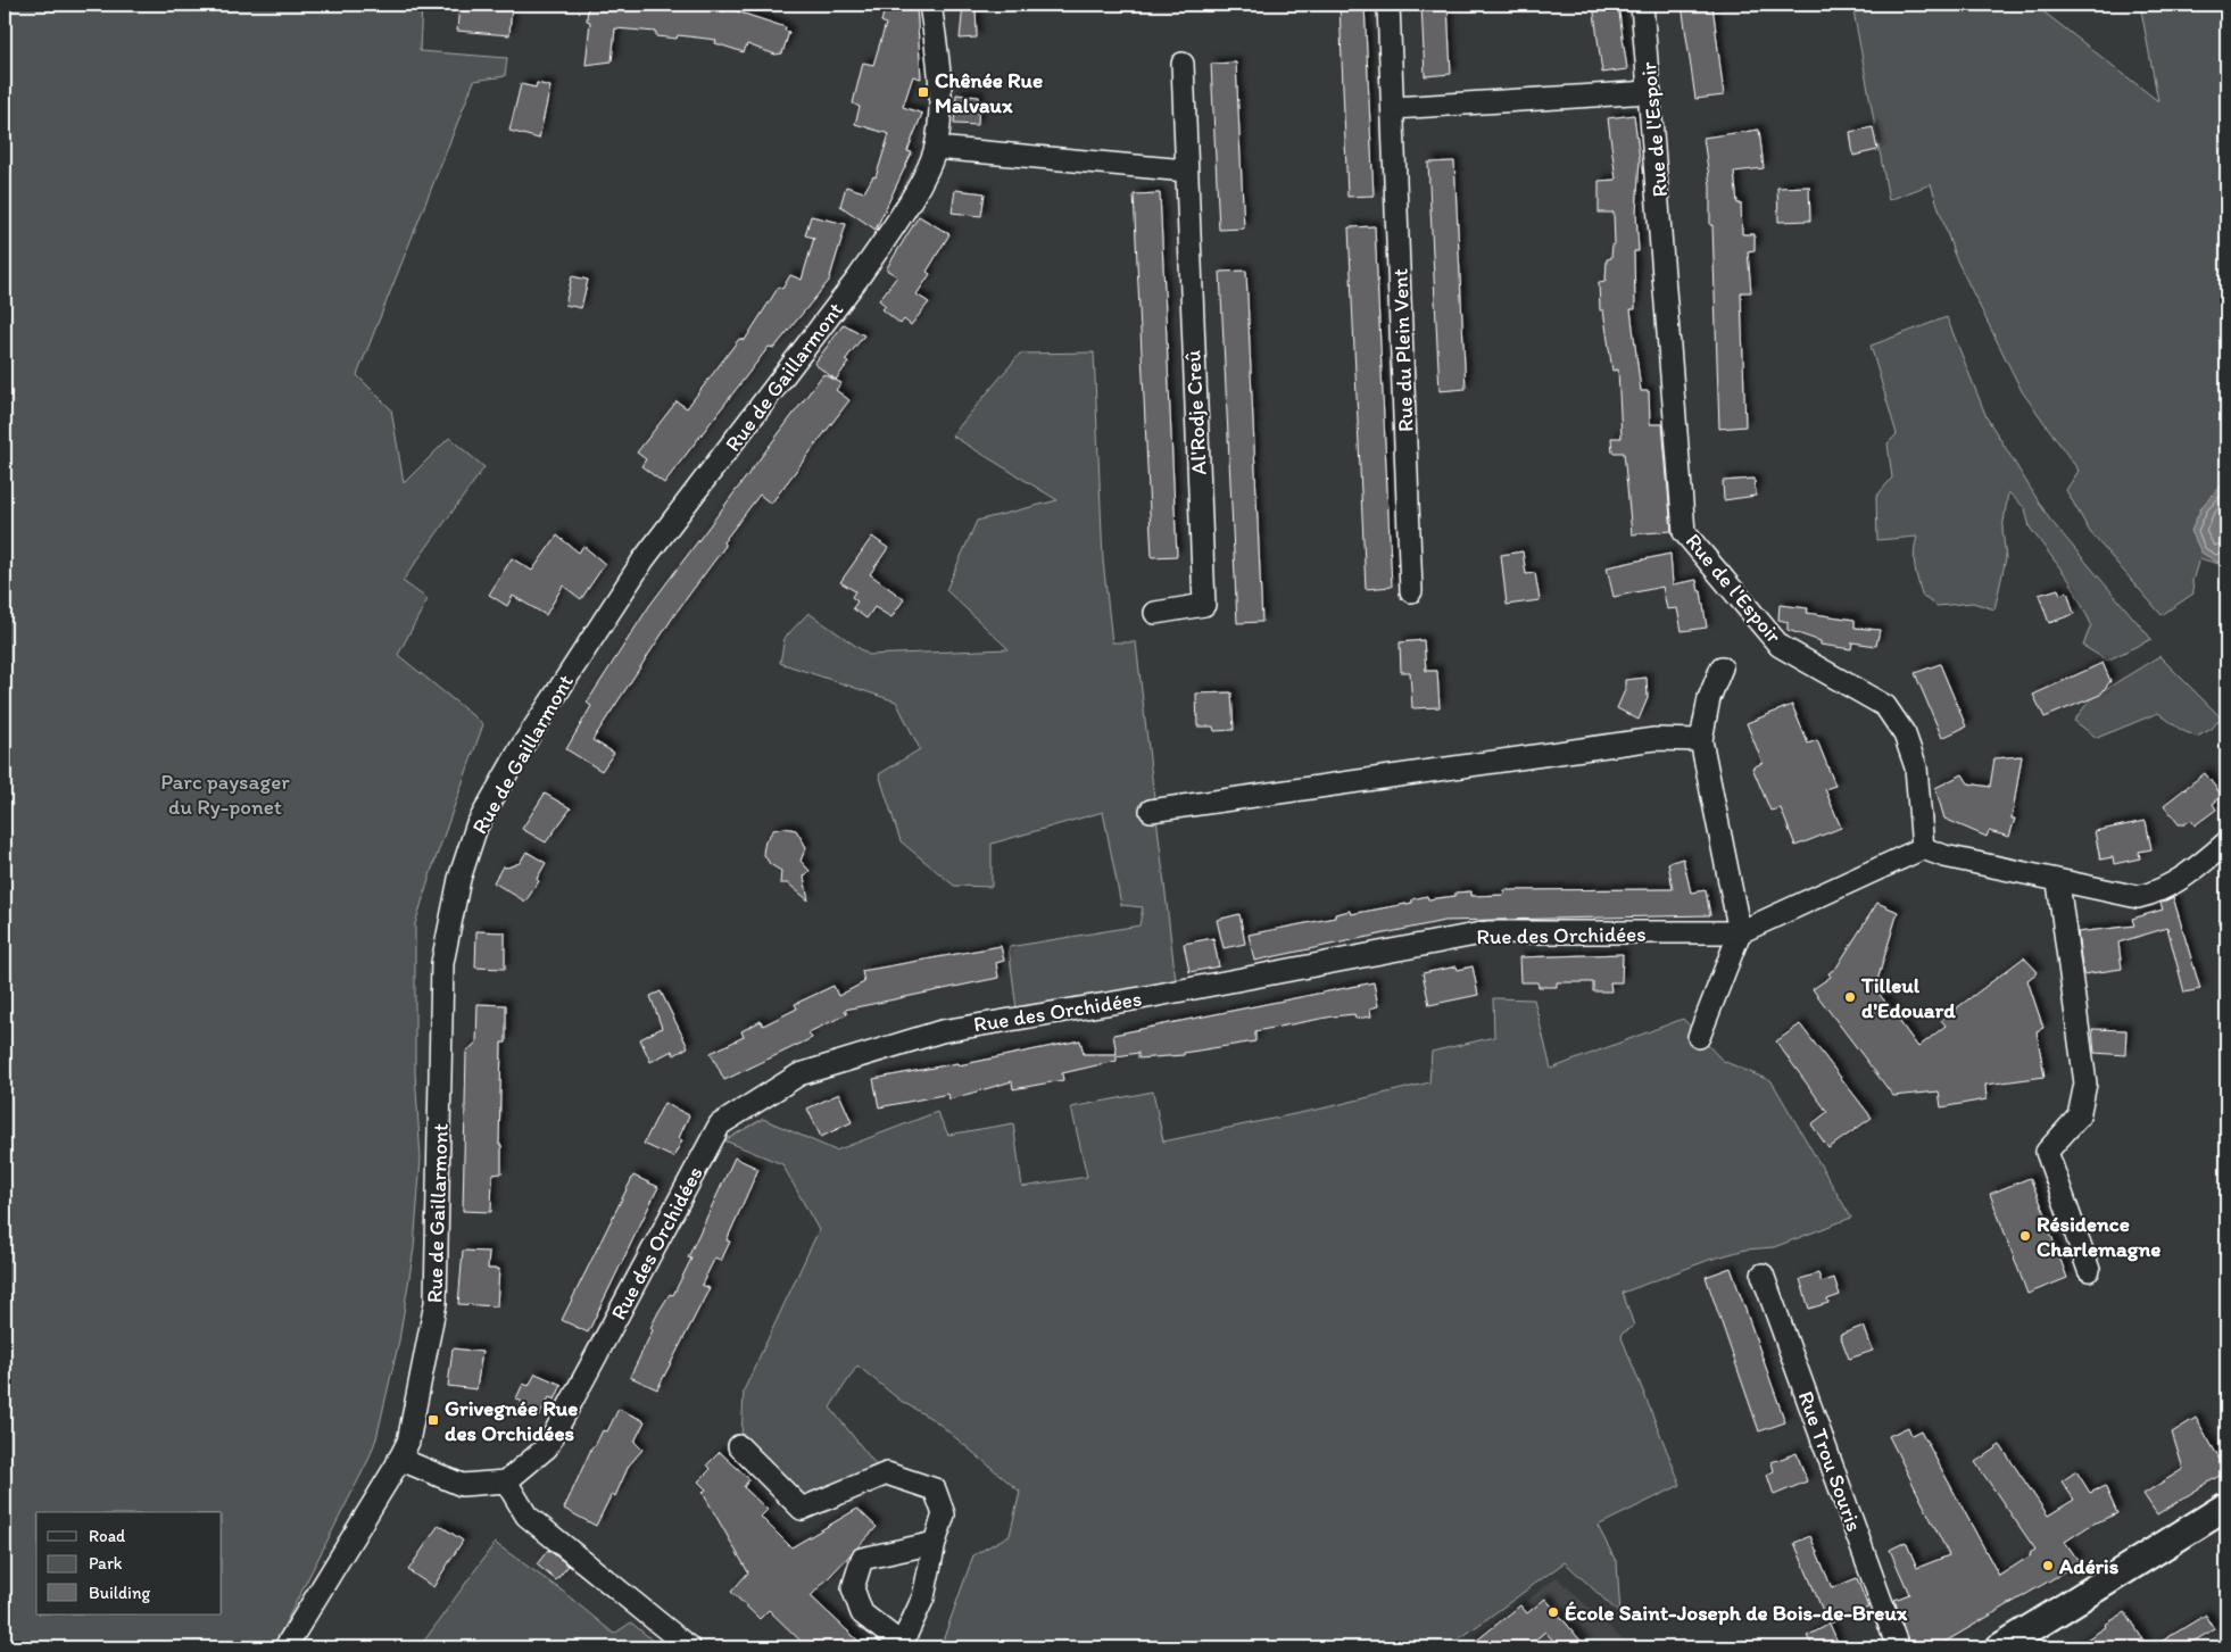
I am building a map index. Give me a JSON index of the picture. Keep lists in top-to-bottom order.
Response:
{
  "streets": {
    "street": [
      "Rue de l'Espoir",
      "Rue du Plein Vent",
      "Rue de Gaillarmont",
      "Al'Rodje Creû",
      "Rue des Orchidées",
      "Rue Trou Souris"
    ]
  },
  "crossings": [
    ["Rue de l'Espoir", "Rue des Orchidées"]
  ],
  "parks": ["Parc paysager du Ry-ponet"],
  "places": {
    "transit": ["Chênée Rue Malvaux", "Grivegnée Rue des Orchidées"],
    "other": [
      "Tilleul d'Edouard",
      "Résidence Charlemagne",
      "Adéris",
      "École Saint-Joseph de Bois-de-Breux"
    ]
  },
  "legend": ["Road", "Park", "Building"]
}
